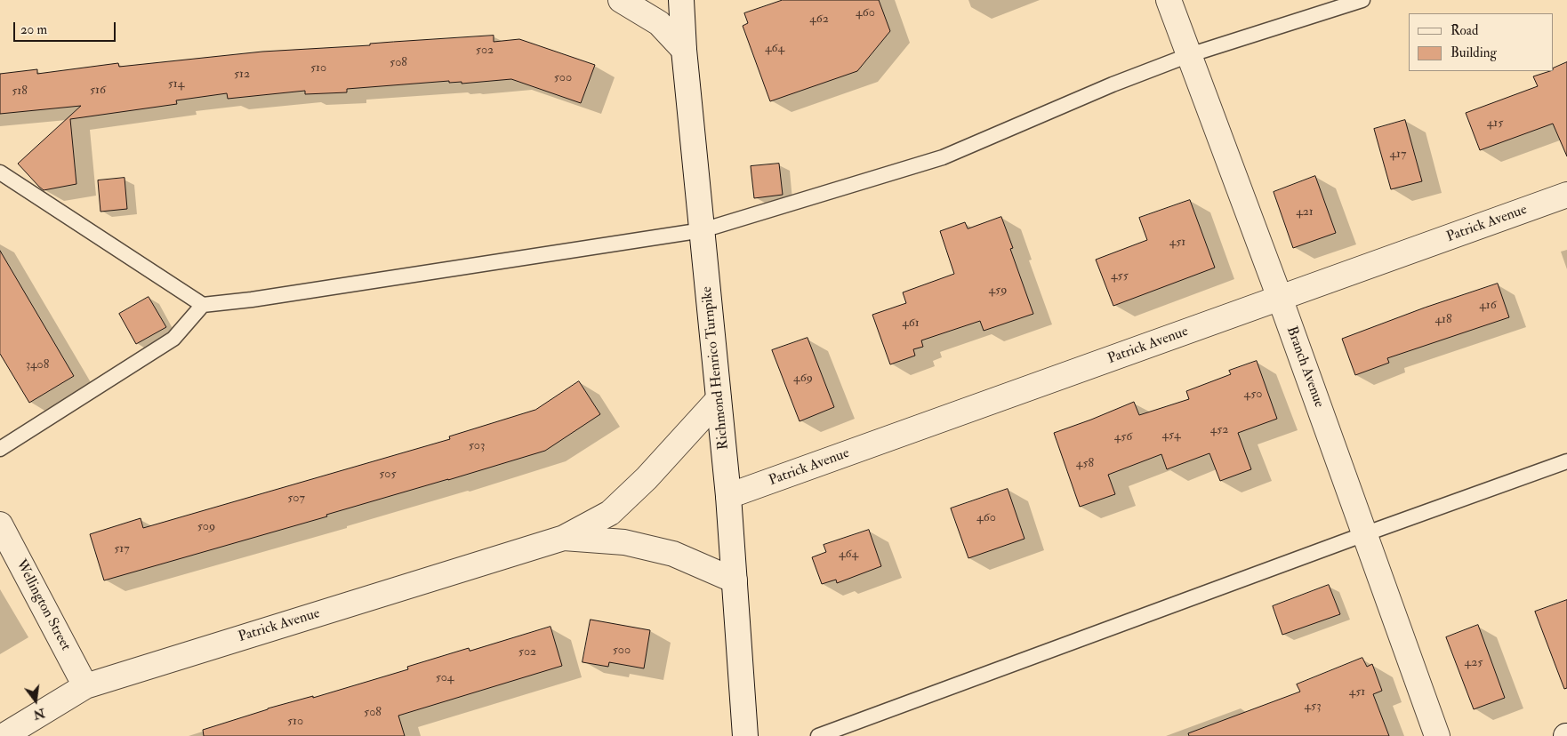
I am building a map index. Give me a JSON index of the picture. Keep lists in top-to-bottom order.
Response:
{
  "streets": {
    "street": [
      "Patrick Avenue",
      "Branch Avenue",
      "Richmond Henrico Turnpike",
      "Wellington Street"
    ]
  },
  "crossings": [
    ["Patrick Avenue", "Branch Avenue"],
    ["Patrick Avenue", "Richmond Henrico Turnpike"],
    ["Patrick Avenue", "Wellington Street"]
  ],
  "house_numbers": [
    "460",
    "462",
    "464",
    "502",
    "508",
    "510",
    "512",
    "500",
    "514",
    "516",
    "518",
    "415",
    "417",
    "421",
    "451",
    "455",
    "459",
    "416",
    "418",
    "461",
    "3408",
    "469",
    "450",
    "452",
    "454",
    "456",
    "503",
    "458",
    "505",
    "507",
    "460",
    "509",
    "517",
    "464",
    "500",
    "502",
    "425",
    "504",
    "451",
    "453",
    "508",
    "510"
  ],
  "legend": ["Road", "Building"],
  "scale_bar": "20 m",
  "north": "bottom"
}
